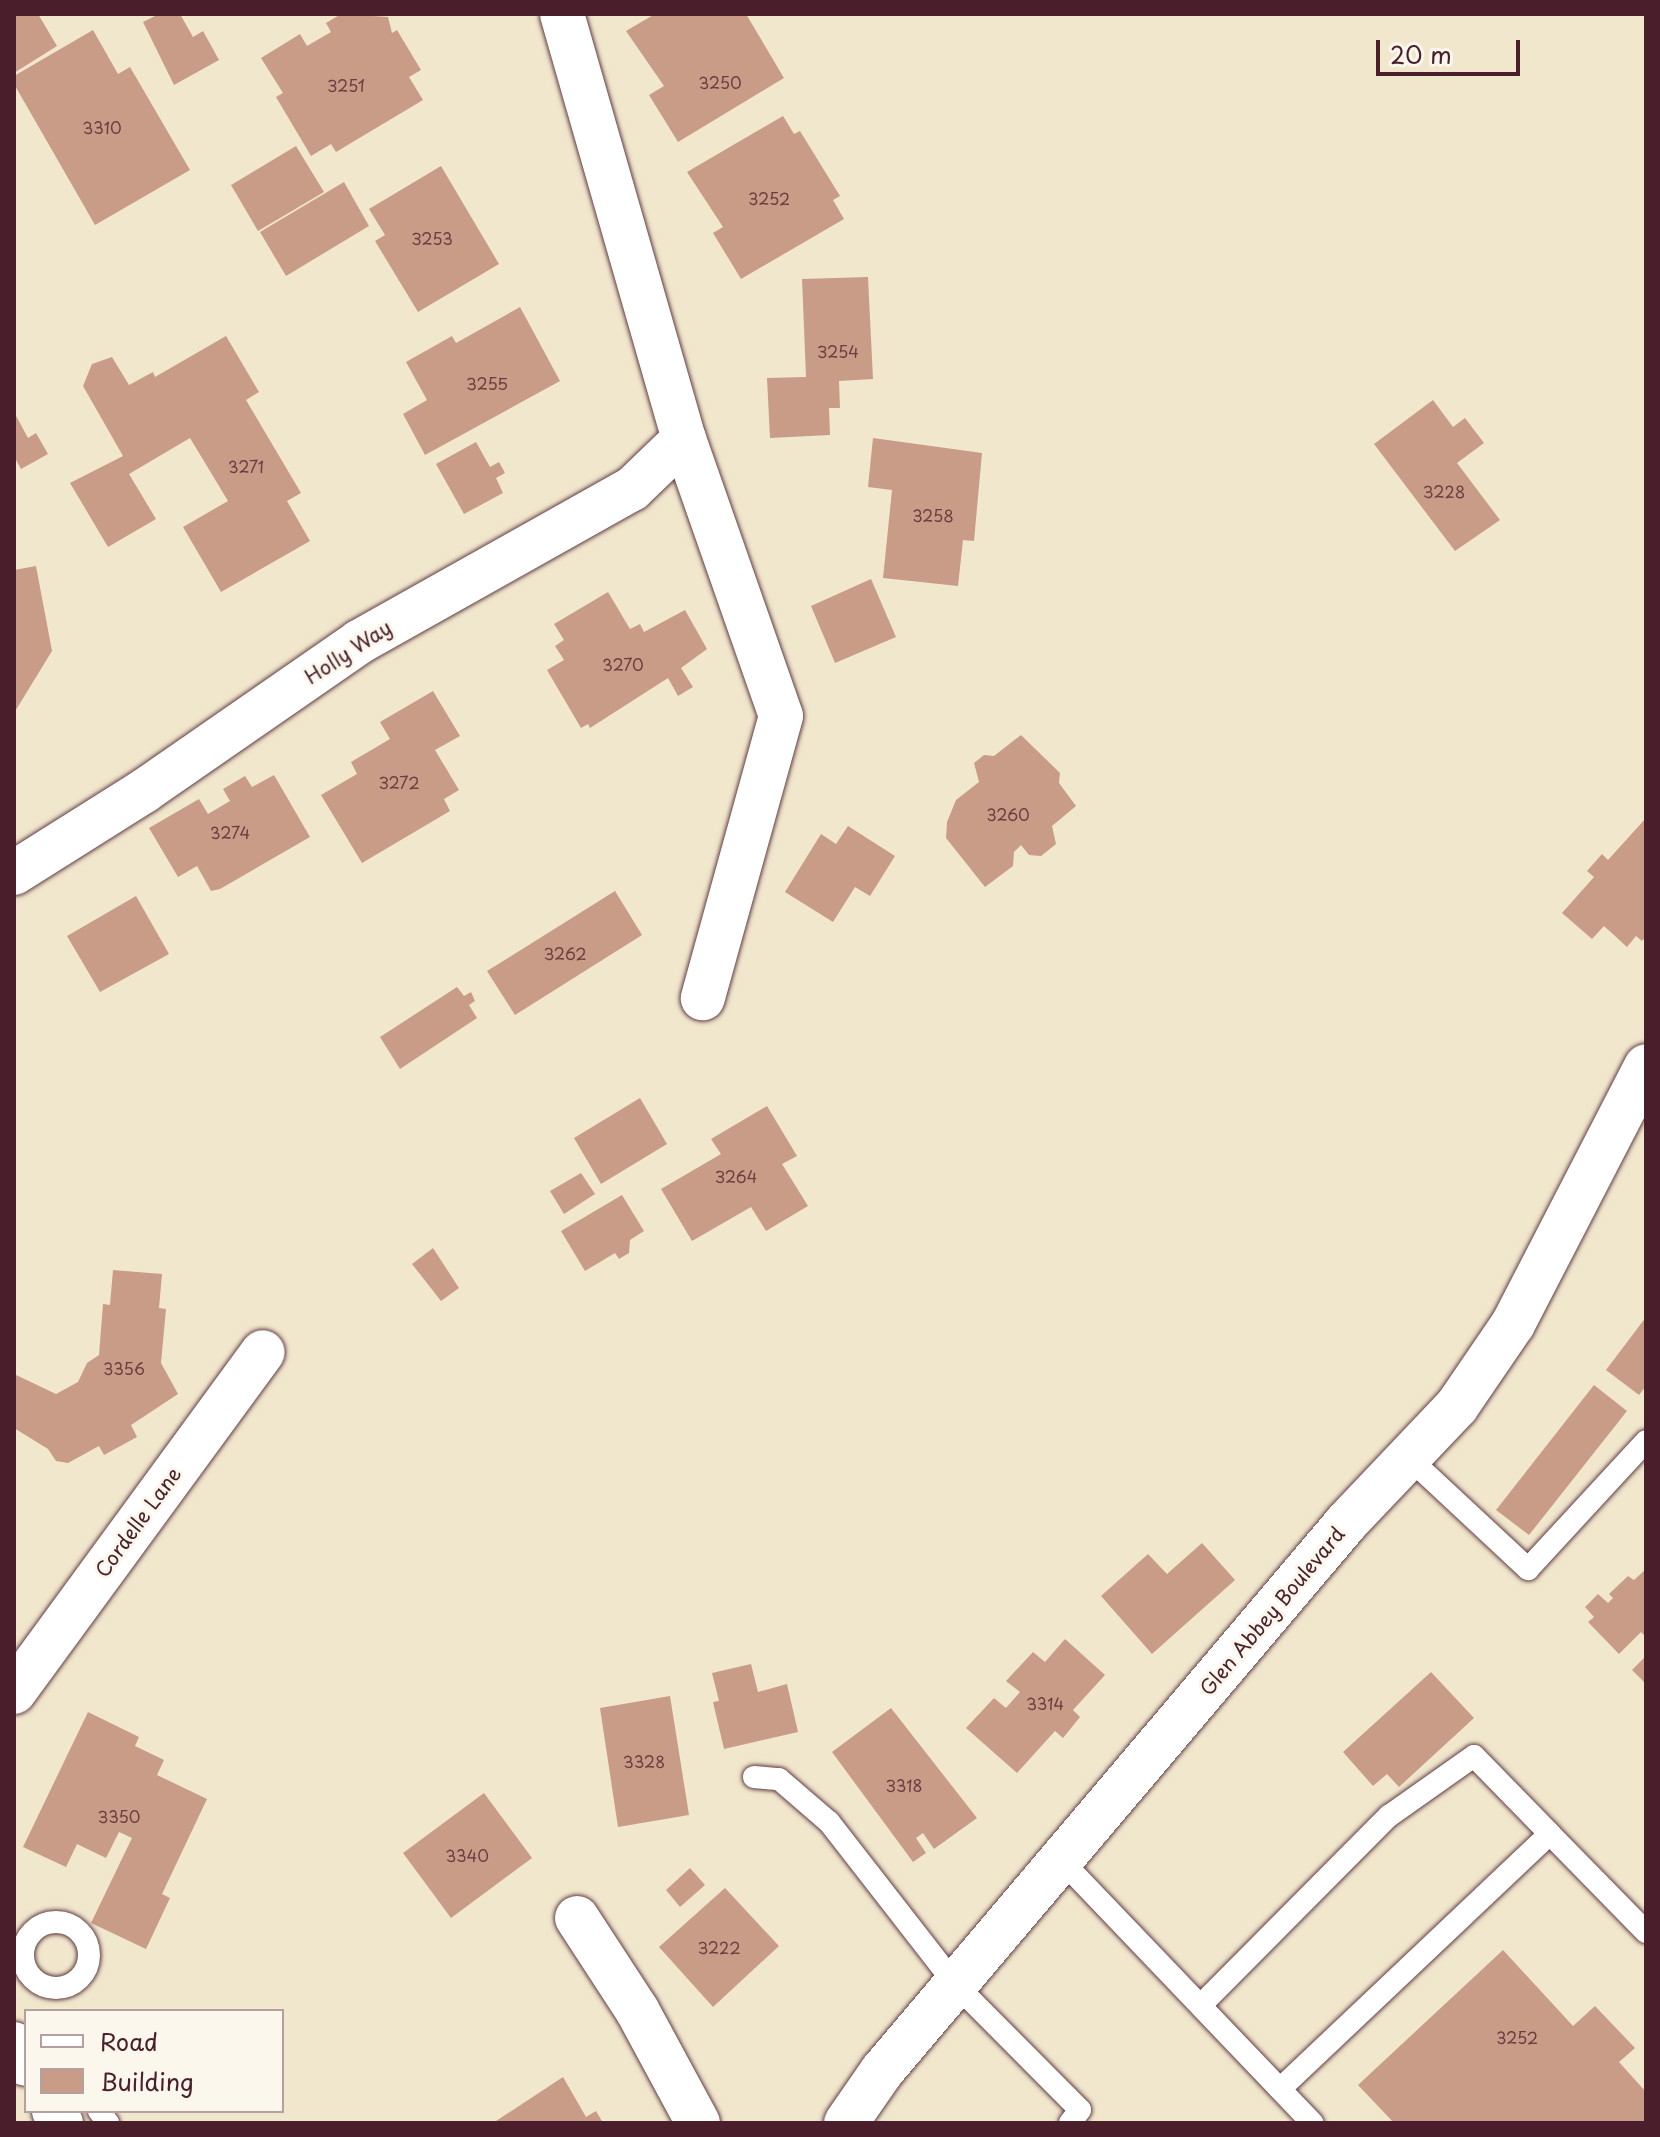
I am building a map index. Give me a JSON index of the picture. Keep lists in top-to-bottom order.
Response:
{
  "streets": {
    "street": ["Holly Way", "Cordelle Lane", "Glen Abbey Boulevard"]
  },
  "house_numbers": [
    "3250",
    "3251",
    "3310",
    "3252",
    "3253",
    "3254",
    "3255",
    "3271",
    "3228",
    "3258",
    "3270",
    "3272",
    "3260",
    "3274",
    "3262",
    "3264",
    "3356",
    "3314",
    "3328",
    "3318",
    "3350",
    "3340",
    "3222",
    "3252"
  ],
  "legend": ["Road", "Building"],
  "scale_bar": "20 m"
}
